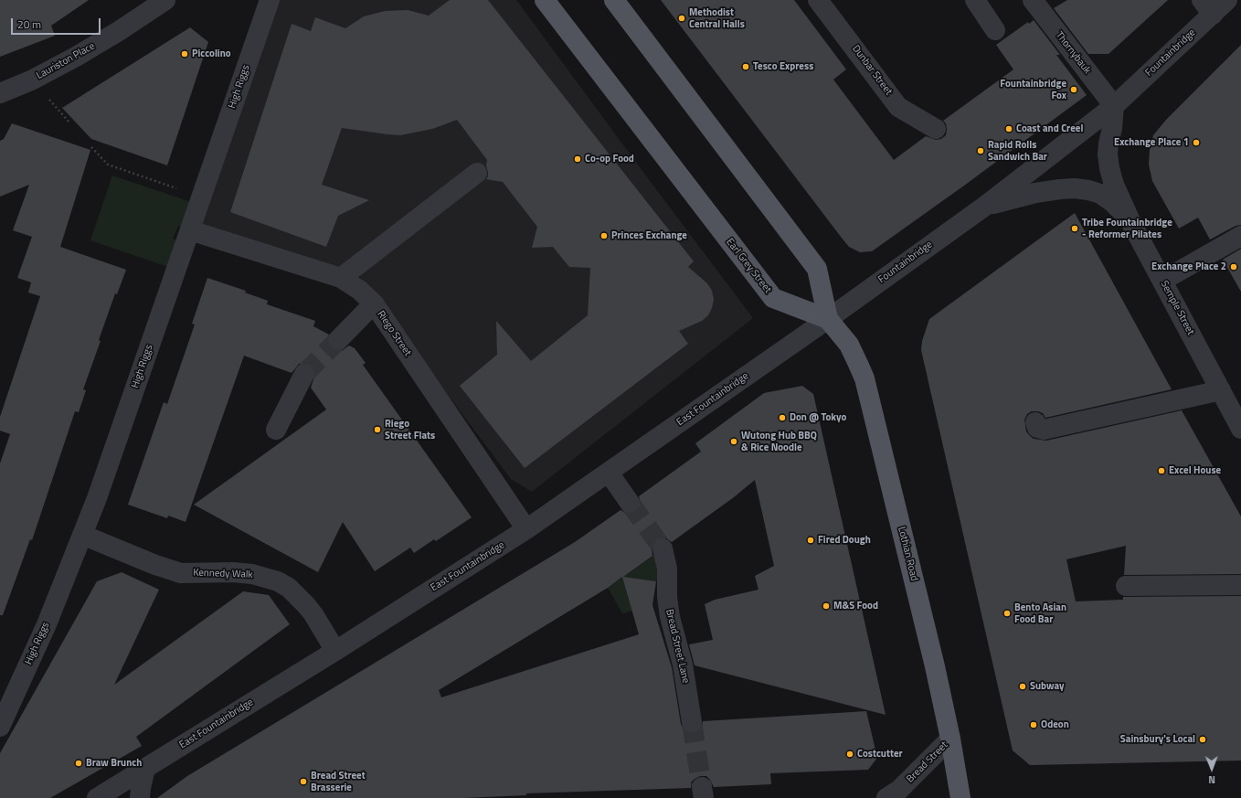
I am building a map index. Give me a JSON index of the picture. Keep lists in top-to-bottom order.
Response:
{
  "streets": {
    "main road": ["Earl Grey Street", "Lothian Road"],
    "street": [
      "Thornybauk",
      "Fountainbridge",
      "Lauriston Place",
      "Dunbar Street",
      "High Riggs",
      "Semple Street",
      "Riego Street",
      "East Fountainbridge",
      "Kennedy Walk",
      "Bread Street Lane",
      "Bread Street"
    ]
  },
  "crossings": [
    ["Thornybauk", "Fountainbridge"],
    ["Thornybauk", "Semple Street"],
    ["Fountainbridge", "Earl Grey Street"],
    ["Fountainbridge", "Semple Street"],
    ["Fountainbridge", "East Fountainbridge"],
    ["Fountainbridge", "Lothian Road"],
    ["High Riggs", "Riego Street"],
    ["High Riggs", "Kennedy Walk"],
    ["Earl Grey Street", "East Fountainbridge"],
    ["Earl Grey Street", "Lothian Road"],
    ["Riego Street", "East Fountainbridge"],
    ["East Fountainbridge", "Lothian Road"],
    ["East Fountainbridge", "Kennedy Walk"],
    ["Lothian Road", "Bread Street"]
  ],
  "places": [
    "Methodist Central Halls",
    "Piccolino",
    "Tesco Express",
    "Fountainbridge Fox",
    "Coast and Creel",
    "Exchange Place 1",
    "Rapid Rolls Sandwich Bar",
    "Co-op Food",
    "Tribe Fountainbridge - Reformer Pilates",
    "Princes Exchange",
    "Exchange Place 2",
    "Don @ Tokyo",
    "Riego Street Flats",
    "Wutong Hub BBQ & Rice Noodle",
    "Excel House",
    "Fired Dough",
    "M&S Food",
    "Bento Asian Food Bar",
    "Subway",
    "Odeon",
    "Sainsbury's Local",
    "Costcutter",
    "Braw Brunch",
    "Bread Street Brasserie"
  ],
  "scale_bar": "20 m",
  "north": "bottom"
}
